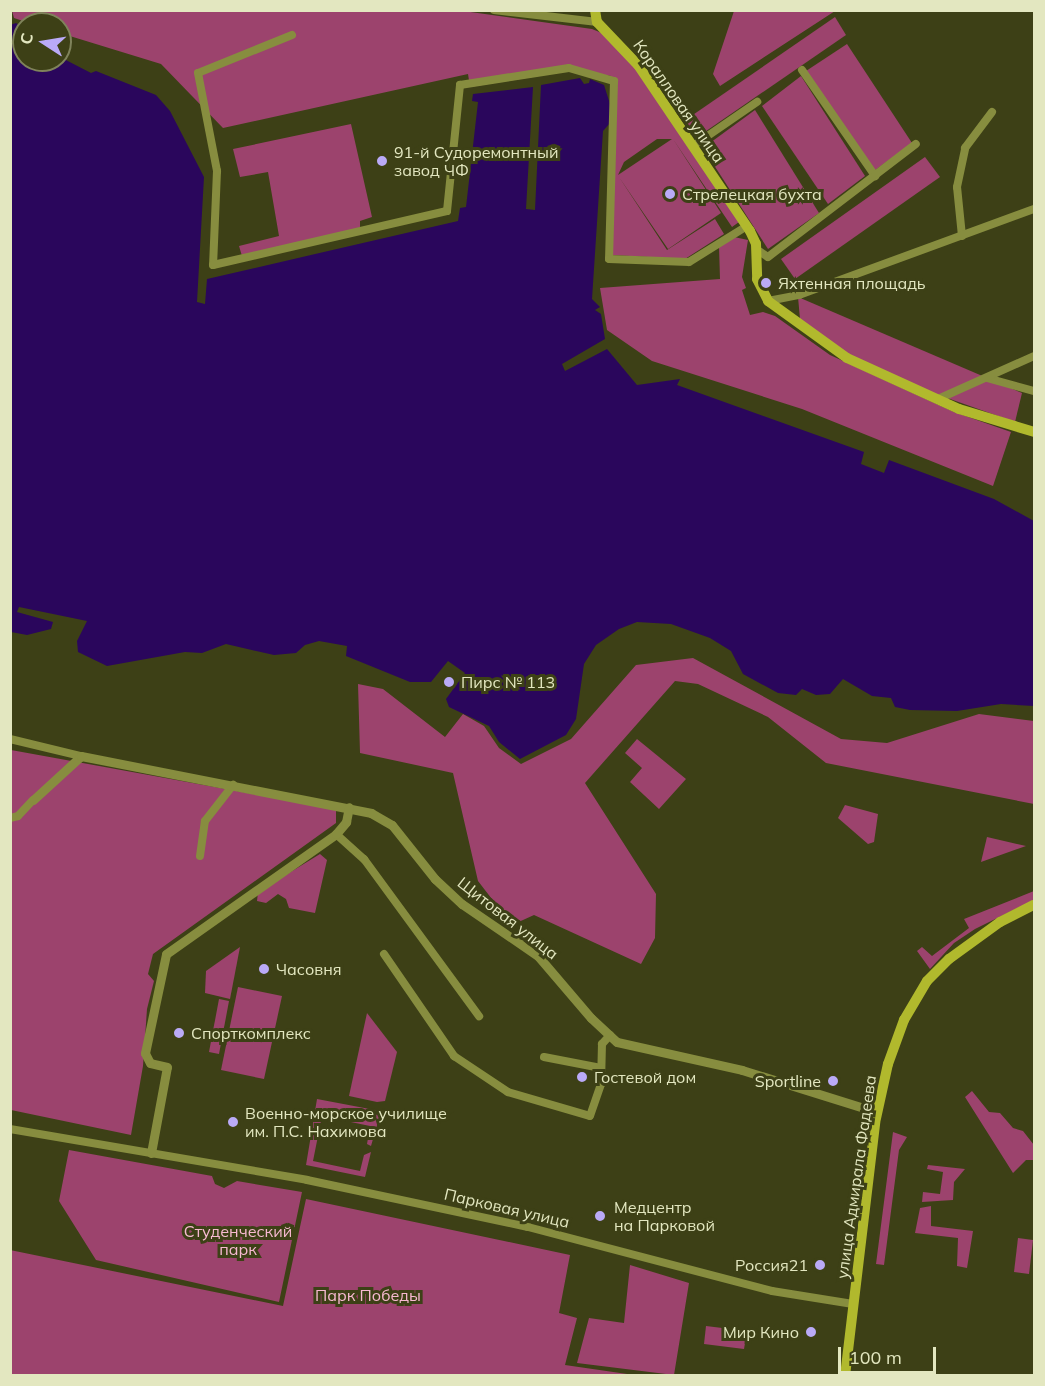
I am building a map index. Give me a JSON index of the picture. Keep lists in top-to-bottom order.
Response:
{
  "streets": {
    "main road": ["Коралловая улица", "улица Адмирала Фадеева"],
    "street": ["Щитовая улица", "Парковая улица"]
  },
  "crossings": [
    ["Щитовая улица", "улица Адмирала Фадеева"],
    ["улица Адмирала Фадеева", "Парковая улица"]
  ],
  "parks": ["Студенческий парк", "Парк Победы"],
  "places": [
    "91-й Судоремонтный завод ЧФ",
    "Стрелецкая бухта",
    "Яхтенная площадь",
    "Пирс № 113",
    "Часовня",
    "Спорткомплекс",
    "Гостевой дом",
    "Sportline",
    "Военно-морское училище им. П.С. Нахимова",
    "Медцентр на Парковой",
    "Россия21",
    "Мир Кино"
  ],
  "scale_bar": "100 m",
  "north": "left"
}
